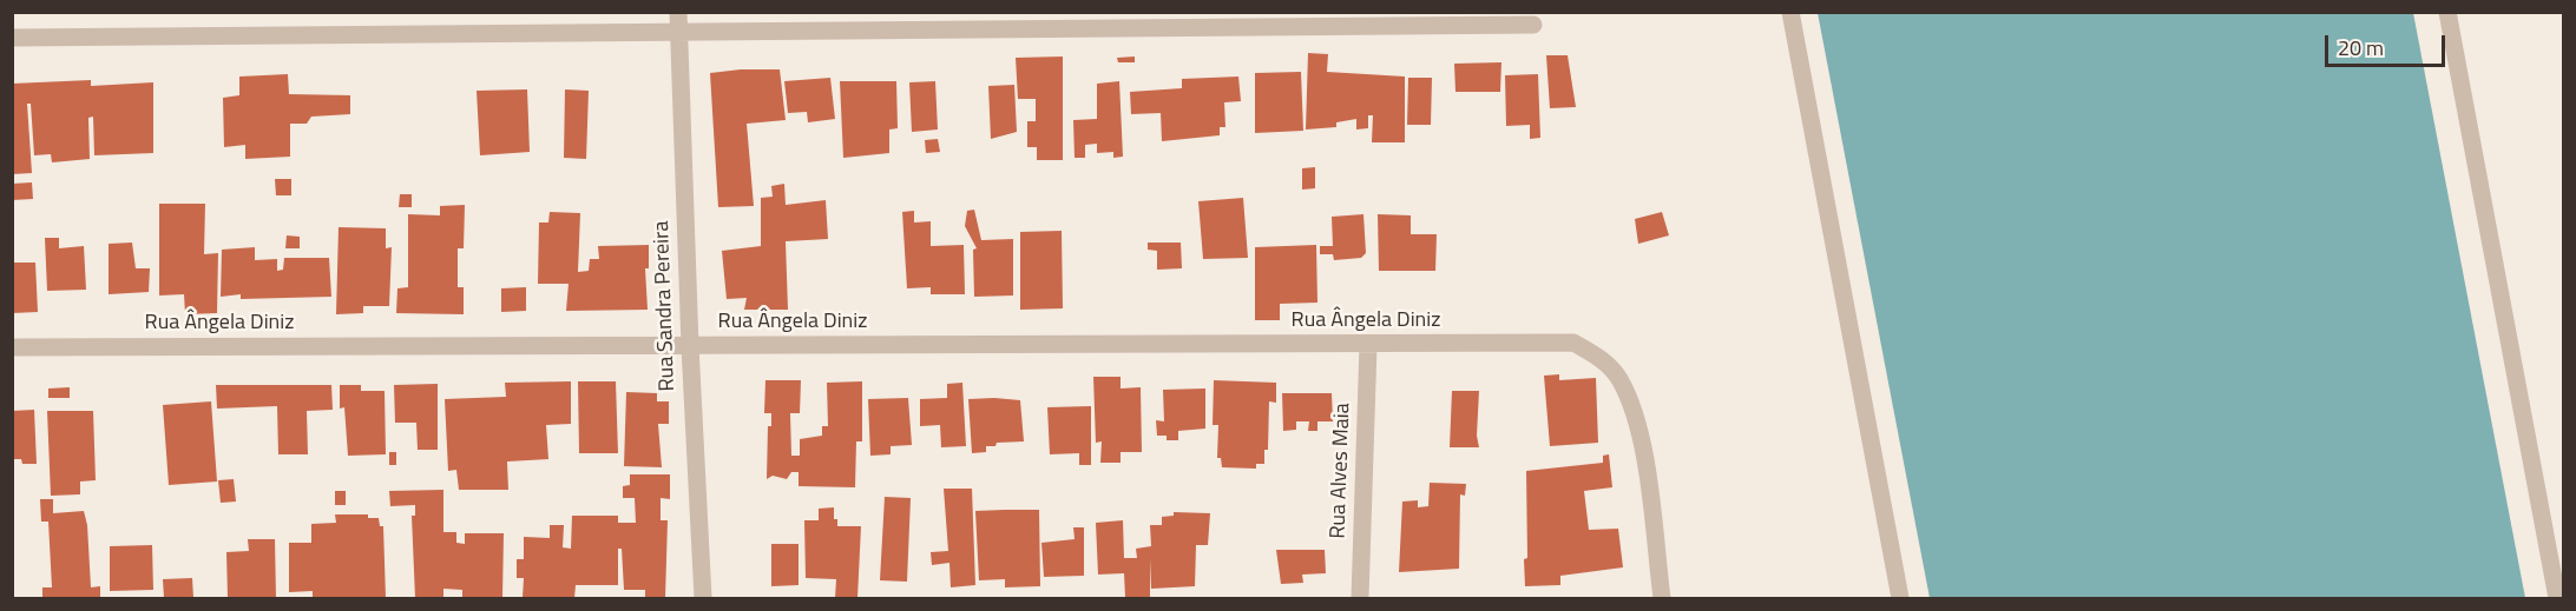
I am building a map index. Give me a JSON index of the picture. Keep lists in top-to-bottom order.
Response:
{
  "streets": {
    "street": ["Rua Sandra Pereira", "Rua Ângela Diniz", "Rua Alves Maia"]
  },
  "crossings": [
    ["Rua Sandra Pereira", "Rua Ângela Diniz"],
    ["Rua Ângela Diniz", "Rua Alves Maia"]
  ],
  "scale_bar": "20 m"
}
